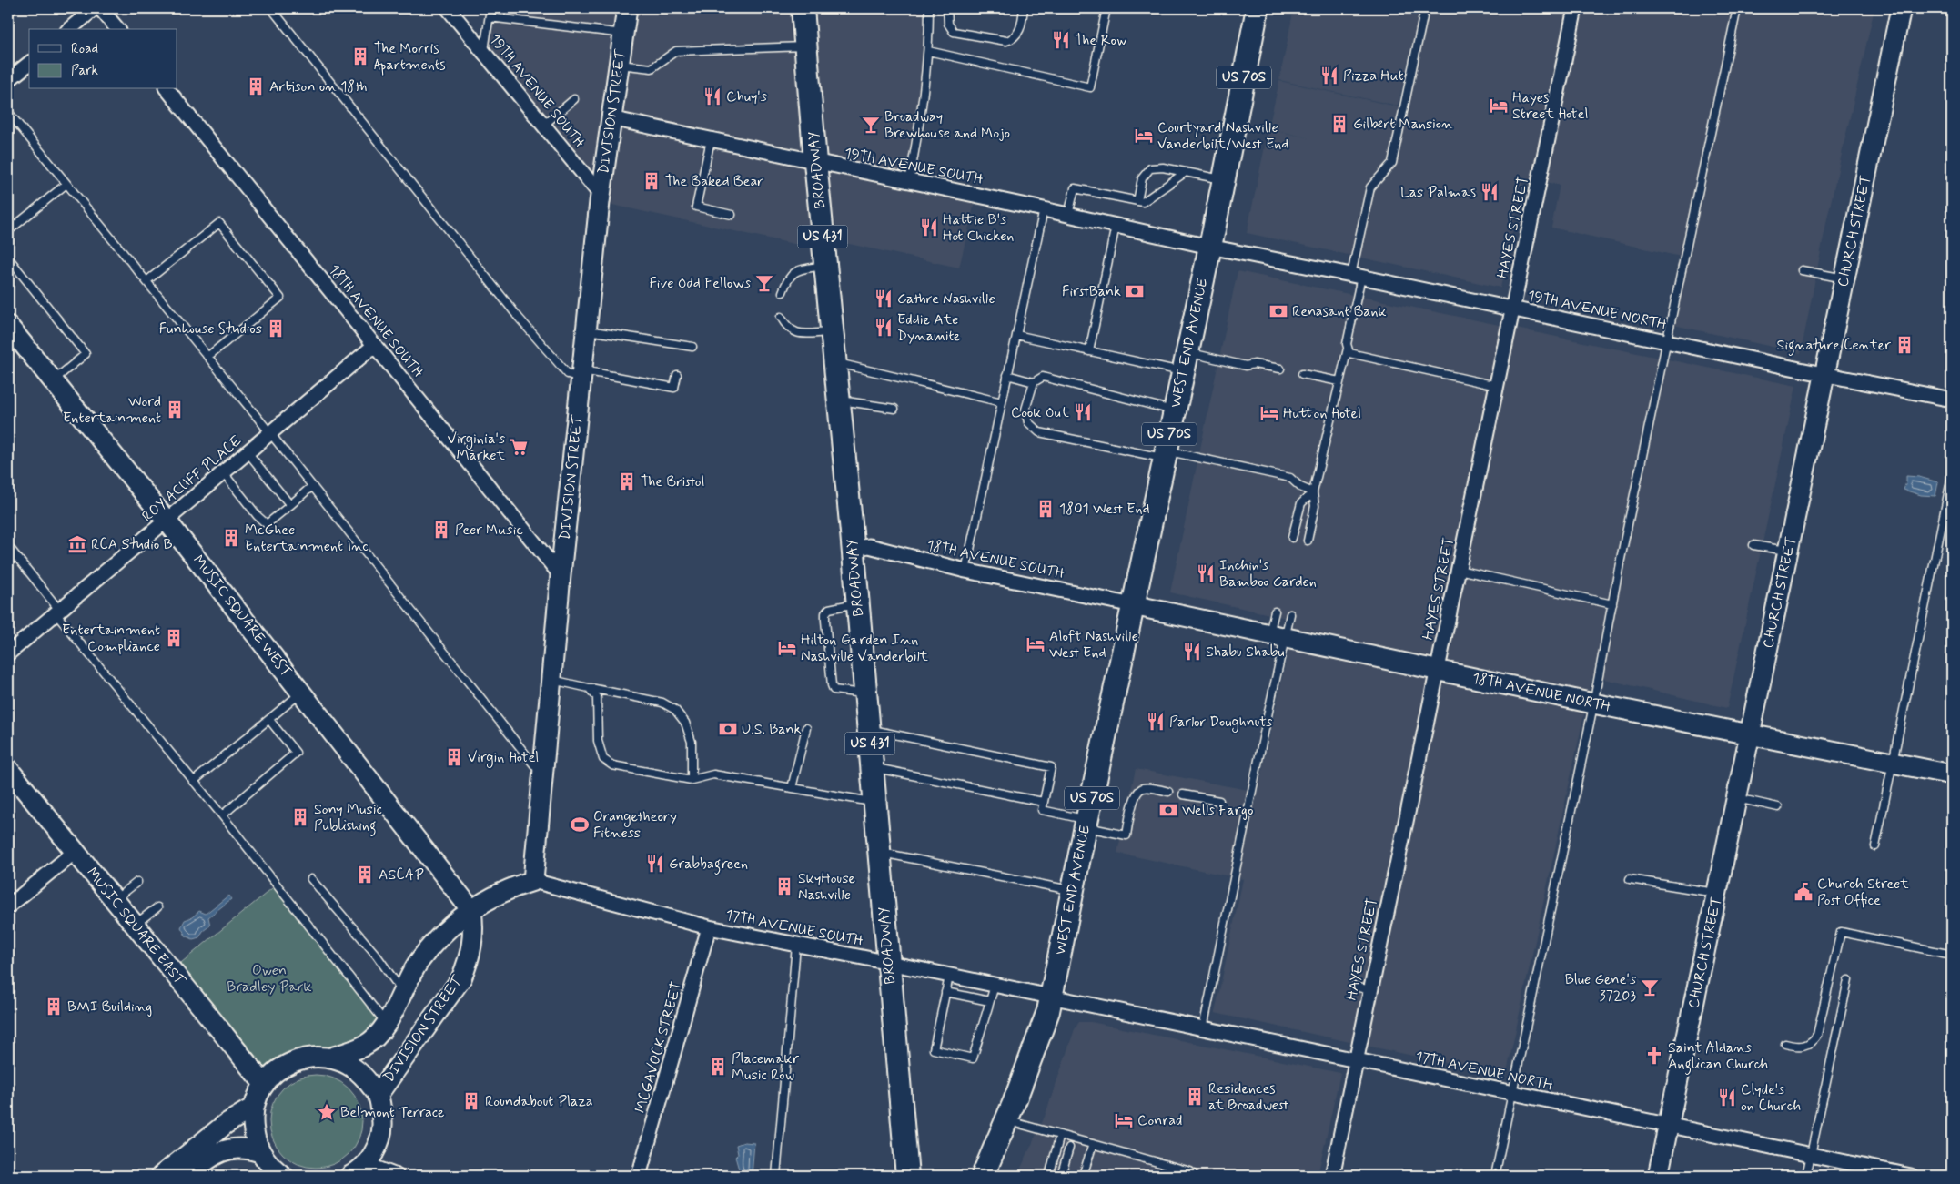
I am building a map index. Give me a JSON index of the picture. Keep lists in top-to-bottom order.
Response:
{
  "streets": {
    "main road": [
      "US 70S",
      "DIVISION STREET",
      "BROADWAY",
      "CHURCH STREET",
      "US 431",
      "WEST END AVENUE",
      "MUSIC SQUARE WEST",
      "18TH AVENUE NORTH",
      "MUSIC SQUARE EAST"
    ],
    "street": [
      "19TH AVENUE SOUTH",
      "HAYES STREET",
      "19TH AVENUE NORTH",
      "18TH AVENUE SOUTH",
      "ROY ACUFF PLACE",
      "17TH AVENUE SOUTH",
      "MCGAVOCK STREET",
      "17TH AVENUE NORTH"
    ]
  },
  "crossings": [
    ["19TH AVENUE SOUTH", "DIVISION STREET"],
    ["19TH AVENUE SOUTH", "BROADWAY"],
    ["19TH AVENUE SOUTH", "19TH AVENUE NORTH"],
    ["19TH AVENUE SOUTH", "WEST END AVENUE"],
    ["DIVISION STREET", "18TH AVENUE SOUTH"],
    ["DIVISION STREET", "MUSIC SQUARE WEST"],
    ["DIVISION STREET", "17TH AVENUE SOUTH"],
    ["BROADWAY", "18TH AVENUE SOUTH"],
    ["BROADWAY", "17TH AVENUE SOUTH"],
    ["HAYES STREET", "19TH AVENUE NORTH"],
    ["HAYES STREET", "18TH AVENUE NORTH"],
    ["HAYES STREET", "17TH AVENUE NORTH"],
    ["CHURCH STREET", "19TH AVENUE NORTH"],
    ["CHURCH STREET", "18TH AVENUE NORTH"],
    ["CHURCH STREET", "17TH AVENUE NORTH"],
    ["19TH AVENUE NORTH", "WEST END AVENUE"],
    ["18TH AVENUE SOUTH", "WEST END AVENUE"],
    ["18TH AVENUE SOUTH", "ROY ACUFF PLACE"],
    ["18TH AVENUE SOUTH", "18TH AVENUE NORTH"],
    ["WEST END AVENUE", "18TH AVENUE NORTH"],
    ["WEST END AVENUE", "17TH AVENUE SOUTH"],
    ["WEST END AVENUE", "17TH AVENUE NORTH"],
    ["ROY ACUFF PLACE", "MUSIC SQUARE WEST"],
    ["17TH AVENUE SOUTH", "MCGAVOCK STREET"],
    ["17TH AVENUE SOUTH", "17TH AVENUE NORTH"]
  ],
  "parks": ["Owen Bradley Park"],
  "places": {
    "restaurant": [
      "The Row",
      "Pizza Hut",
      "Chuy's",
      "Las Palmas",
      "Hattie B's Hot Chicken",
      "Gathre Nashville",
      "Eddie Ate Dynamite",
      "Cook Out",
      "Inchin's Bamboo Garden",
      "Shabu Shabu",
      "Parlor Doughnuts",
      "Grabbagreen",
      "Clyde's on Church"
    ],
    "building": [
      "The Morris Apartments",
      "Artison on 18th",
      "Gilbert Mansion",
      "The Baked Bear",
      "Funhouse Studios",
      "Signature Center",
      "Word Entertainment",
      "The Bristol",
      "1801 West End",
      "Peer Music",
      "McGhee Entertainment Inc",
      "Entertainment Compliance",
      "Virgin Hotel",
      "Sony Music Publishing",
      "ASCAP",
      "SkyHouse Nashville",
      "BMI Building",
      "Placemakr Music Row",
      "Residences at Broadwest",
      "Roundabout Plaza"
    ],
    "hotel": [
      "Hayes Street Hotel",
      "Courtyard Nashville Vanderbilt/West End",
      "Hutton Hotel",
      "Aloft Nashville West End",
      "Hilton Garden Inn Nashville Vanderbilt",
      "Conrad"
    ],
    "bar": ["Broadway Brewhouse and Mojo", "Five Odd Fellows", "Blue Gene's 37203"],
    "bank": [
      "FirstBank",
      "Renasant Bank",
      "U.S. Bank",
      "Wells Fargo"
    ],
    "supermarket": ["Virginia's Market"],
    "museum": ["RCA Studio B"],
    "sports": ["Orangetheory Fitness"],
    "public building": ["Church Street Post Office"],
    "church": ["Saint Aldans Anglican Church"],
    "place": ["Belmont Terrace"]
  },
  "legend": ["Road", "Park"]
}
